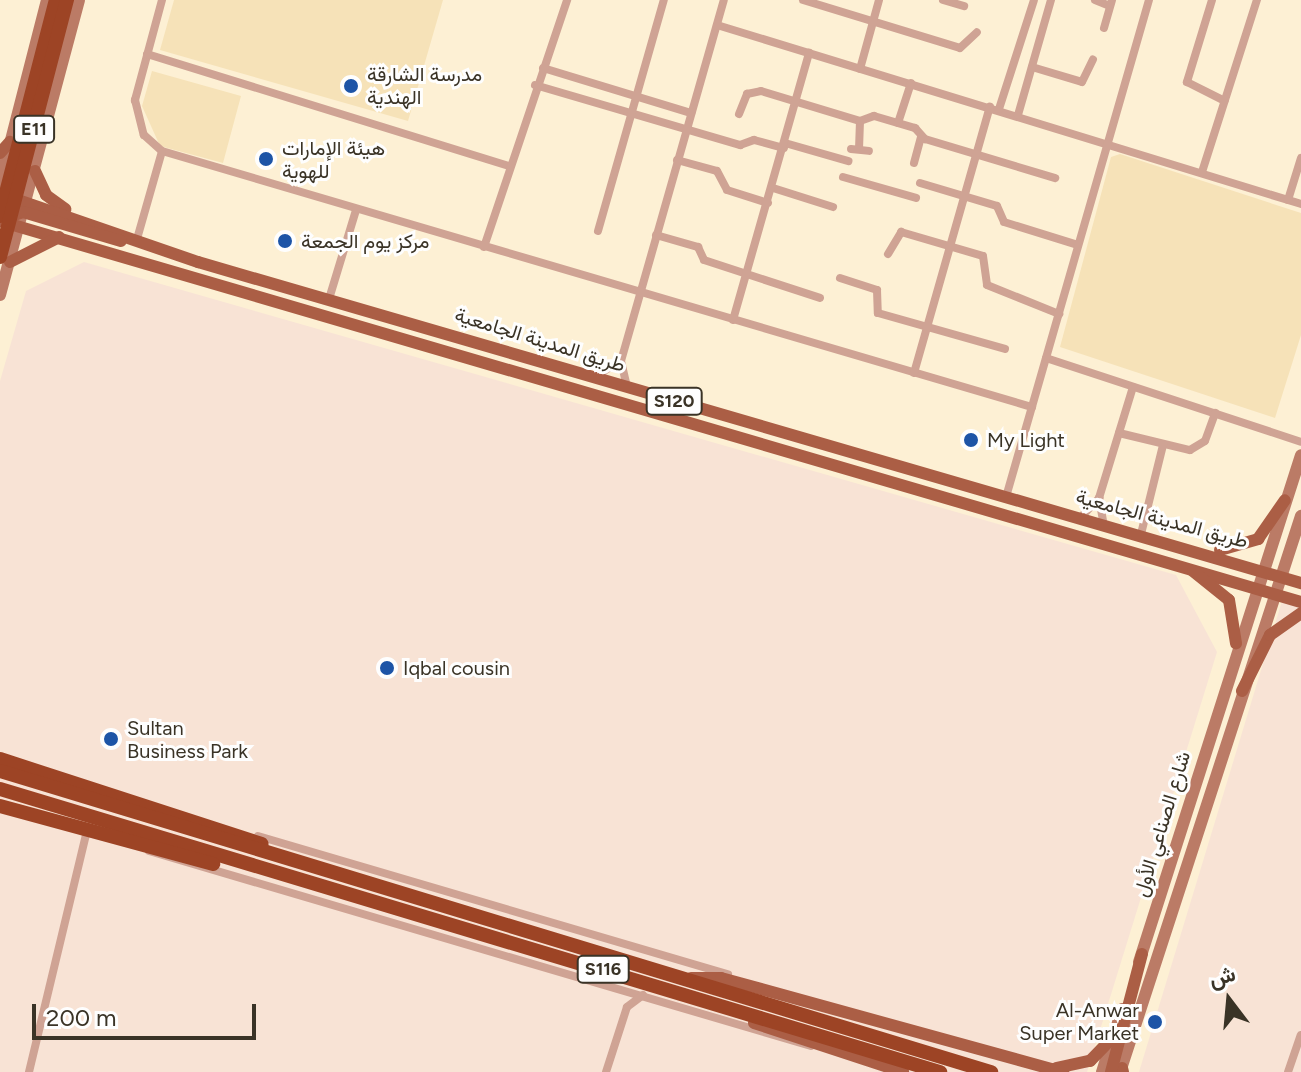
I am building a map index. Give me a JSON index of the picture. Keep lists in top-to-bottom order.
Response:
{
  "streets": {
    "highway": ["E11", "S116"],
    "main road": ["طريق المدينة الجامعية", "S120", "شارع الصناعي الأول"]
  },
  "crossings": [
    ["E11", "طريق المدينة الجامعية"],
    ["طريق المدينة الجامعية", "شارع الصناعي الأول"]
  ],
  "places": [
    "مدرسة الشارقة الهندية",
    "هيئة الإمارات للهوية",
    "مركز يوم الجمعة",
    "My Light",
    "Iqbal cousin",
    "Sultan Business Park",
    "Al-Anwar Super Market"
  ],
  "scale_bar": "200 m",
  "north": "top"
}
